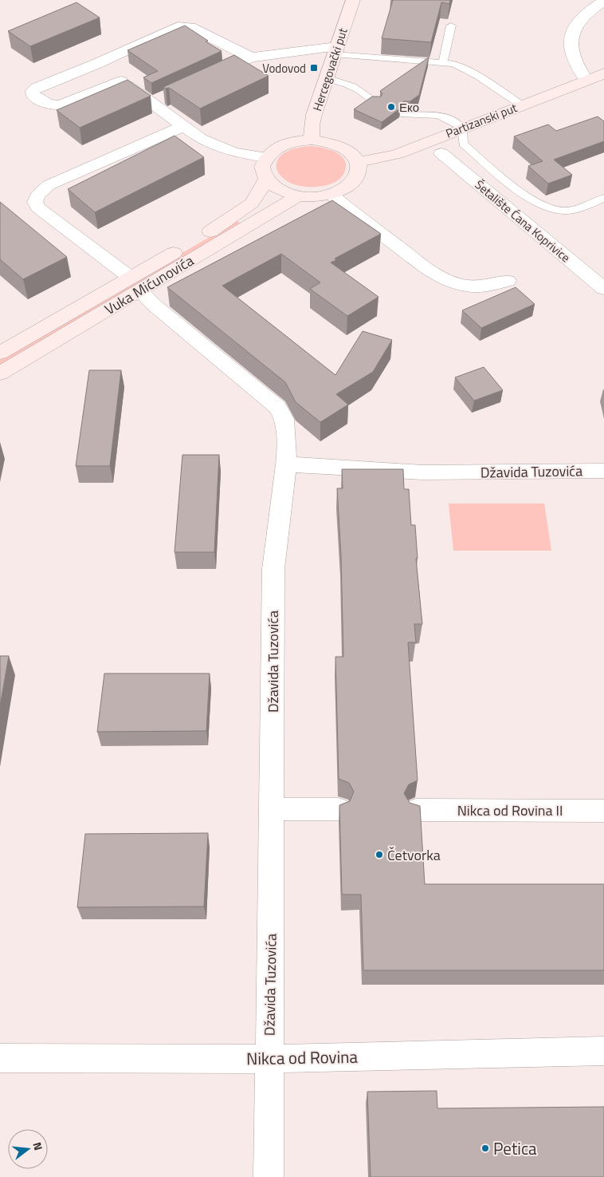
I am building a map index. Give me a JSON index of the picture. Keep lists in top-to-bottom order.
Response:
{
  "streets": {
    "main road": ["Hercegovački put", "Partizanski put", "Vuka Mićunovića"],
    "street": [
      "Šetalište Ćana Koprivice",
      "Džavida Tuzovića",
      "Nikca od Rovina II",
      "Nikca od Rovina"
    ]
  },
  "crossings": [
    ["Hercegovački put", "Partizanski put"],
    ["Hercegovački put", "Vuka Mićunovića"],
    ["Partizanski put", "Vuka Mićunovića"],
    ["Džavida Tuzovića", "Nikca od Rovina"]
  ],
  "places": {
    "transit": ["Vodovod"],
    "other": ["Еко", "Četvorka", "Petica"]
  },
  "north": "right"
}
